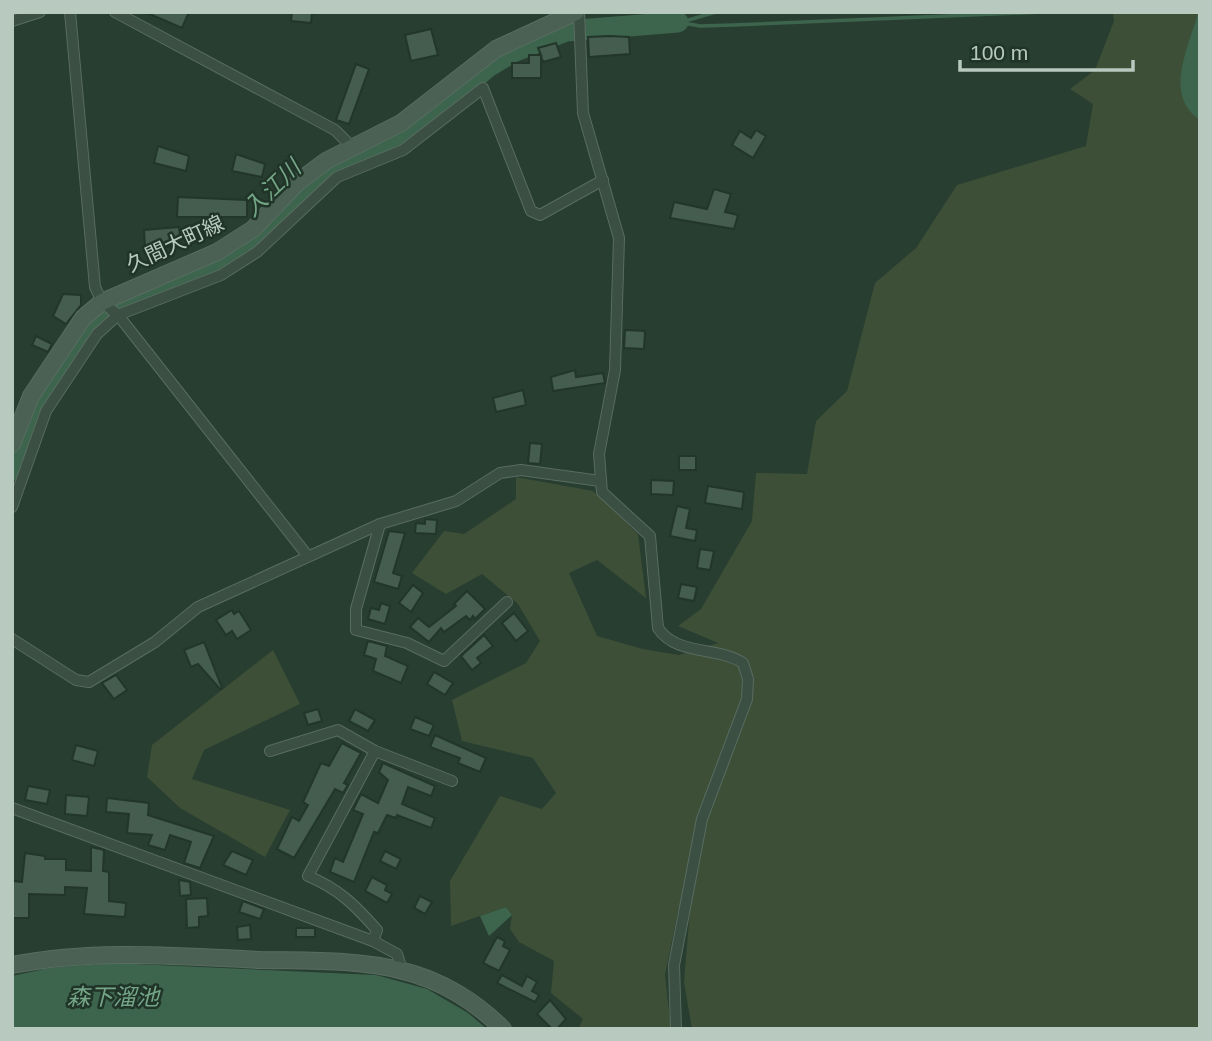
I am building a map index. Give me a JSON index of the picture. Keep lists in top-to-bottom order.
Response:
{
  "streets": {
    "main road": ["久間大町線"]
  },
  "water": ["入江川", "森下溜池"],
  "scale_bar": "100 m"
}
